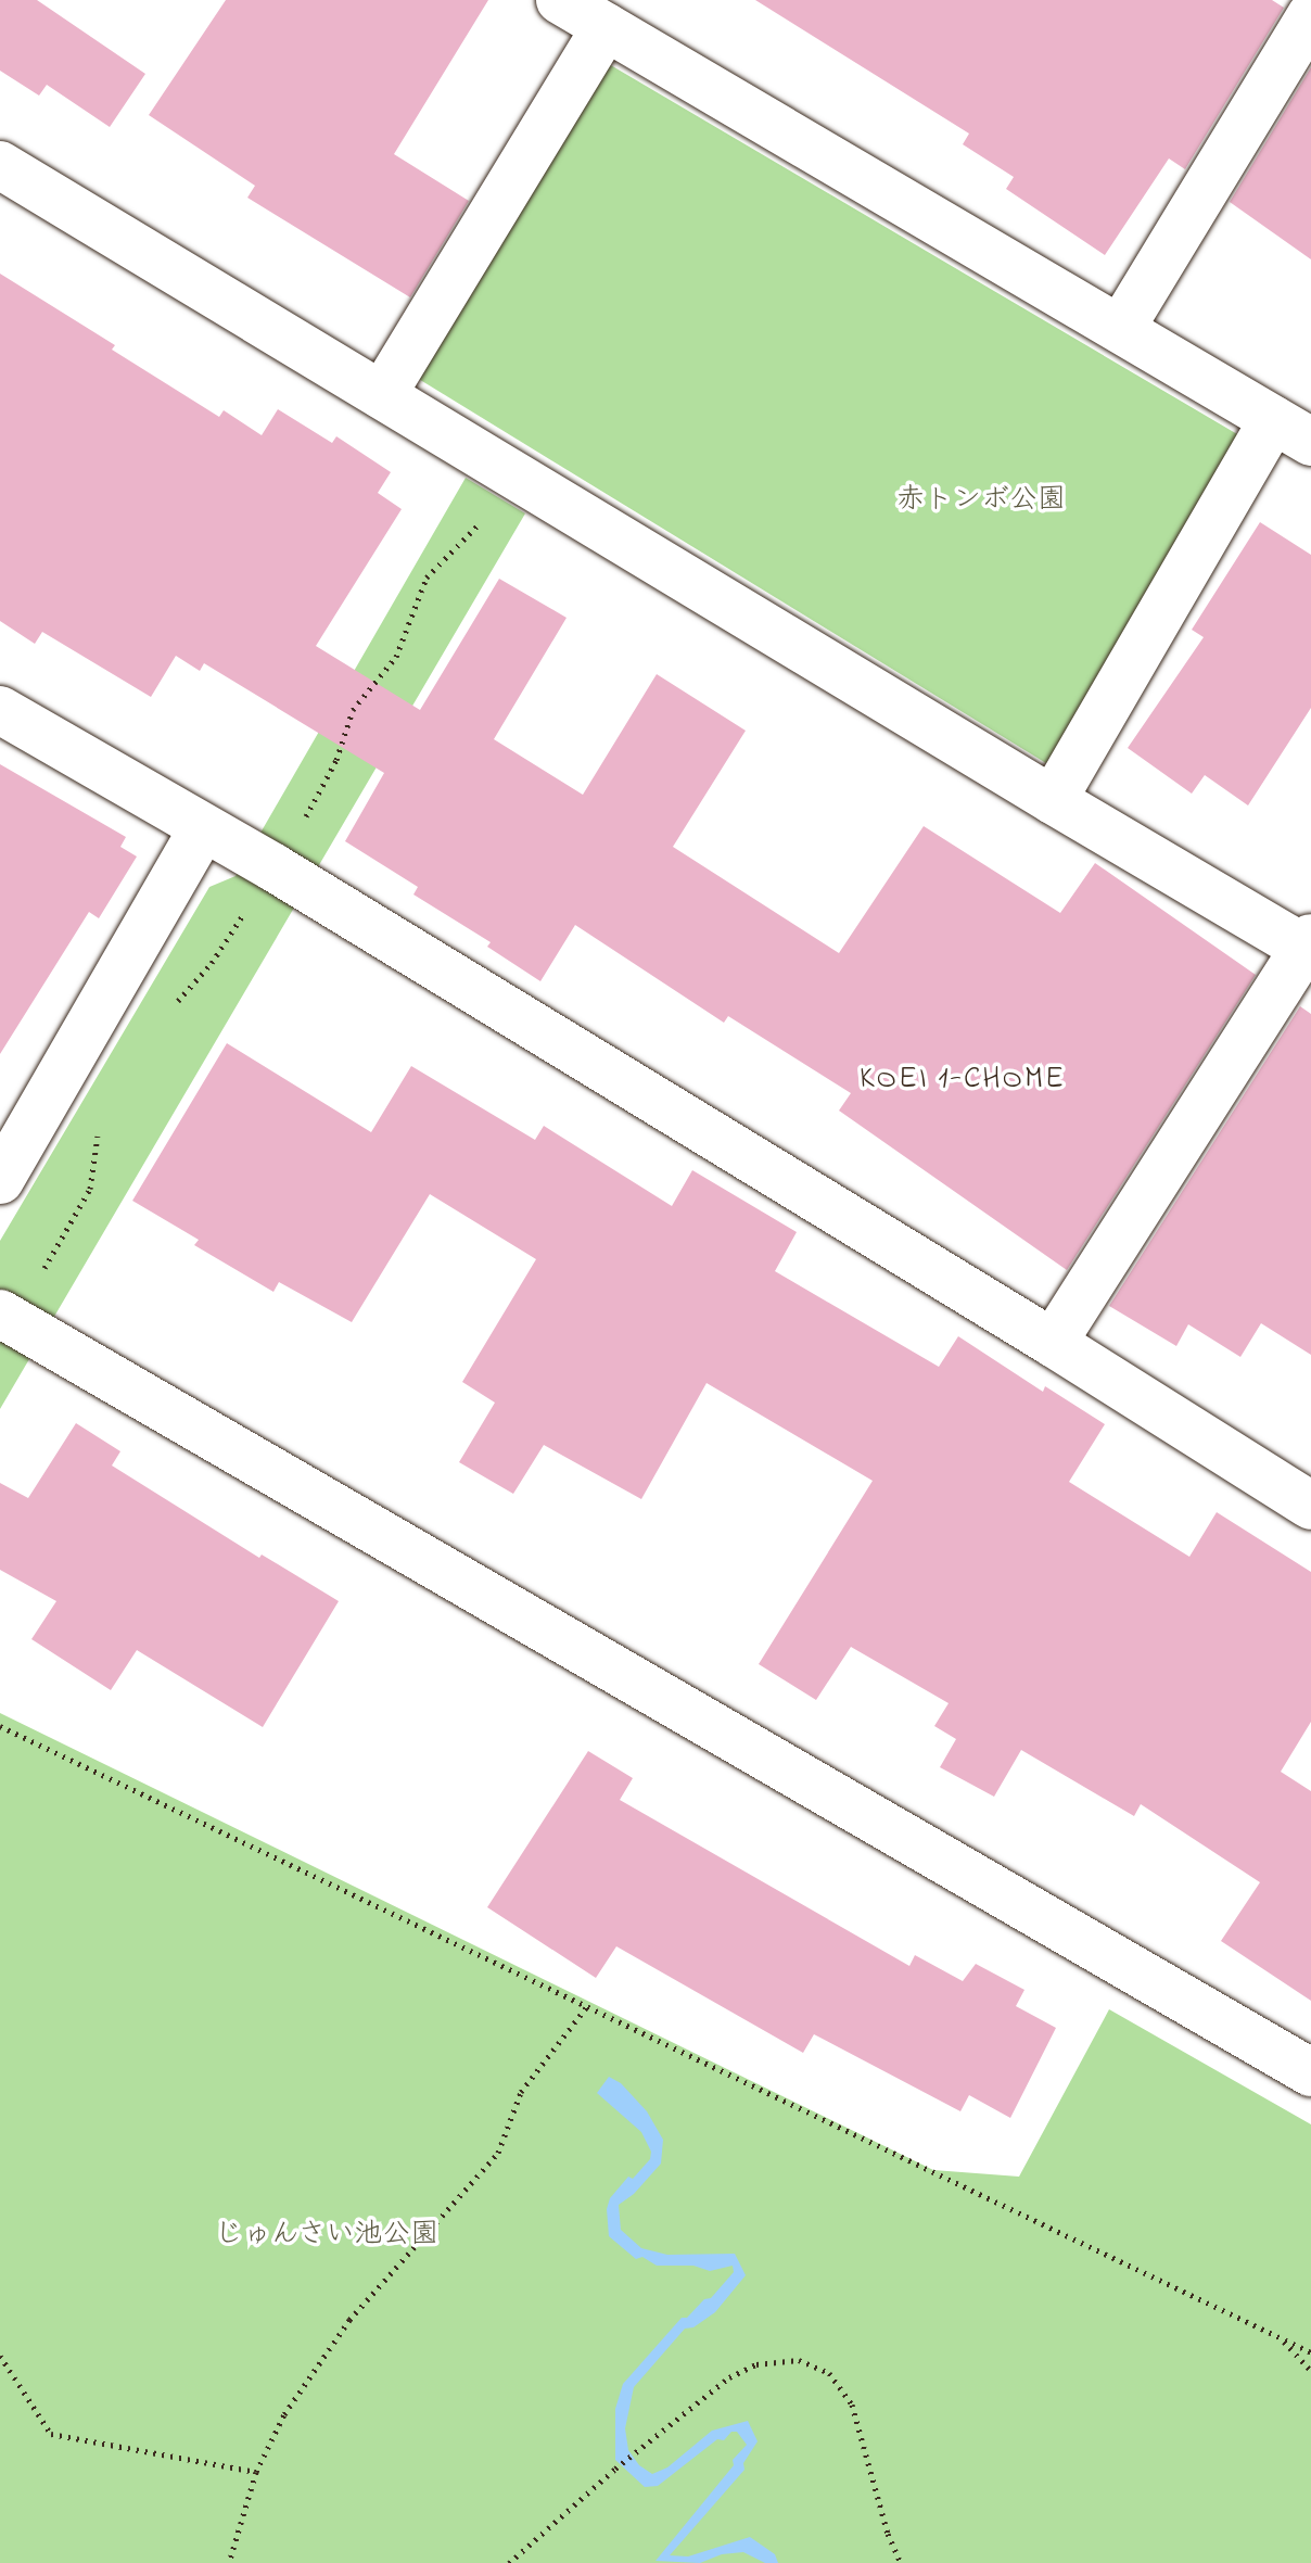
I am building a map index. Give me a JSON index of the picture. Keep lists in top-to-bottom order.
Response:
{
  "districts": ["KOEI 1-CHOME"],
  "parks": ["赤トンボ公園", "じゅんさい池公園"]
}
